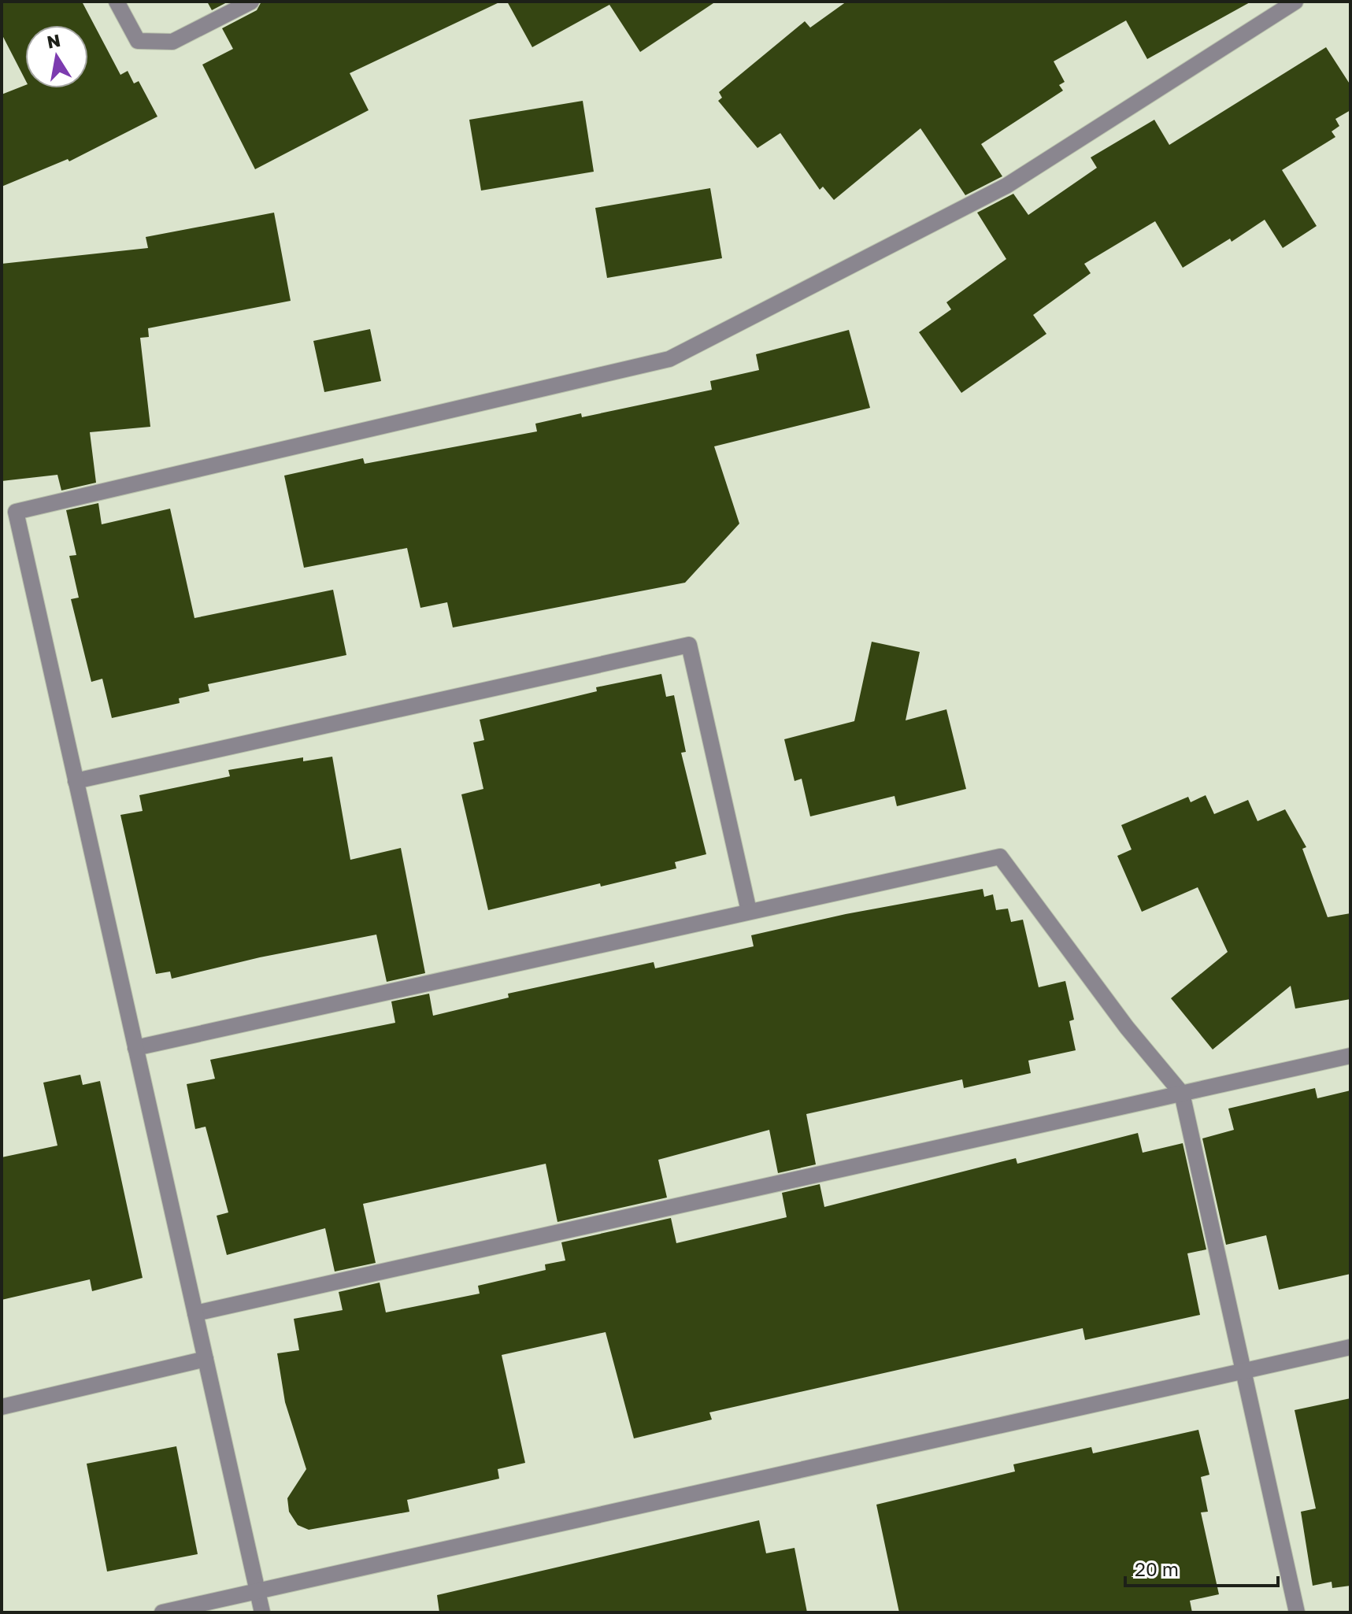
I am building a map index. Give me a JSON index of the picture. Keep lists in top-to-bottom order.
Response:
{
  "scale_bar": "20 m",
  "north": "top"
}
